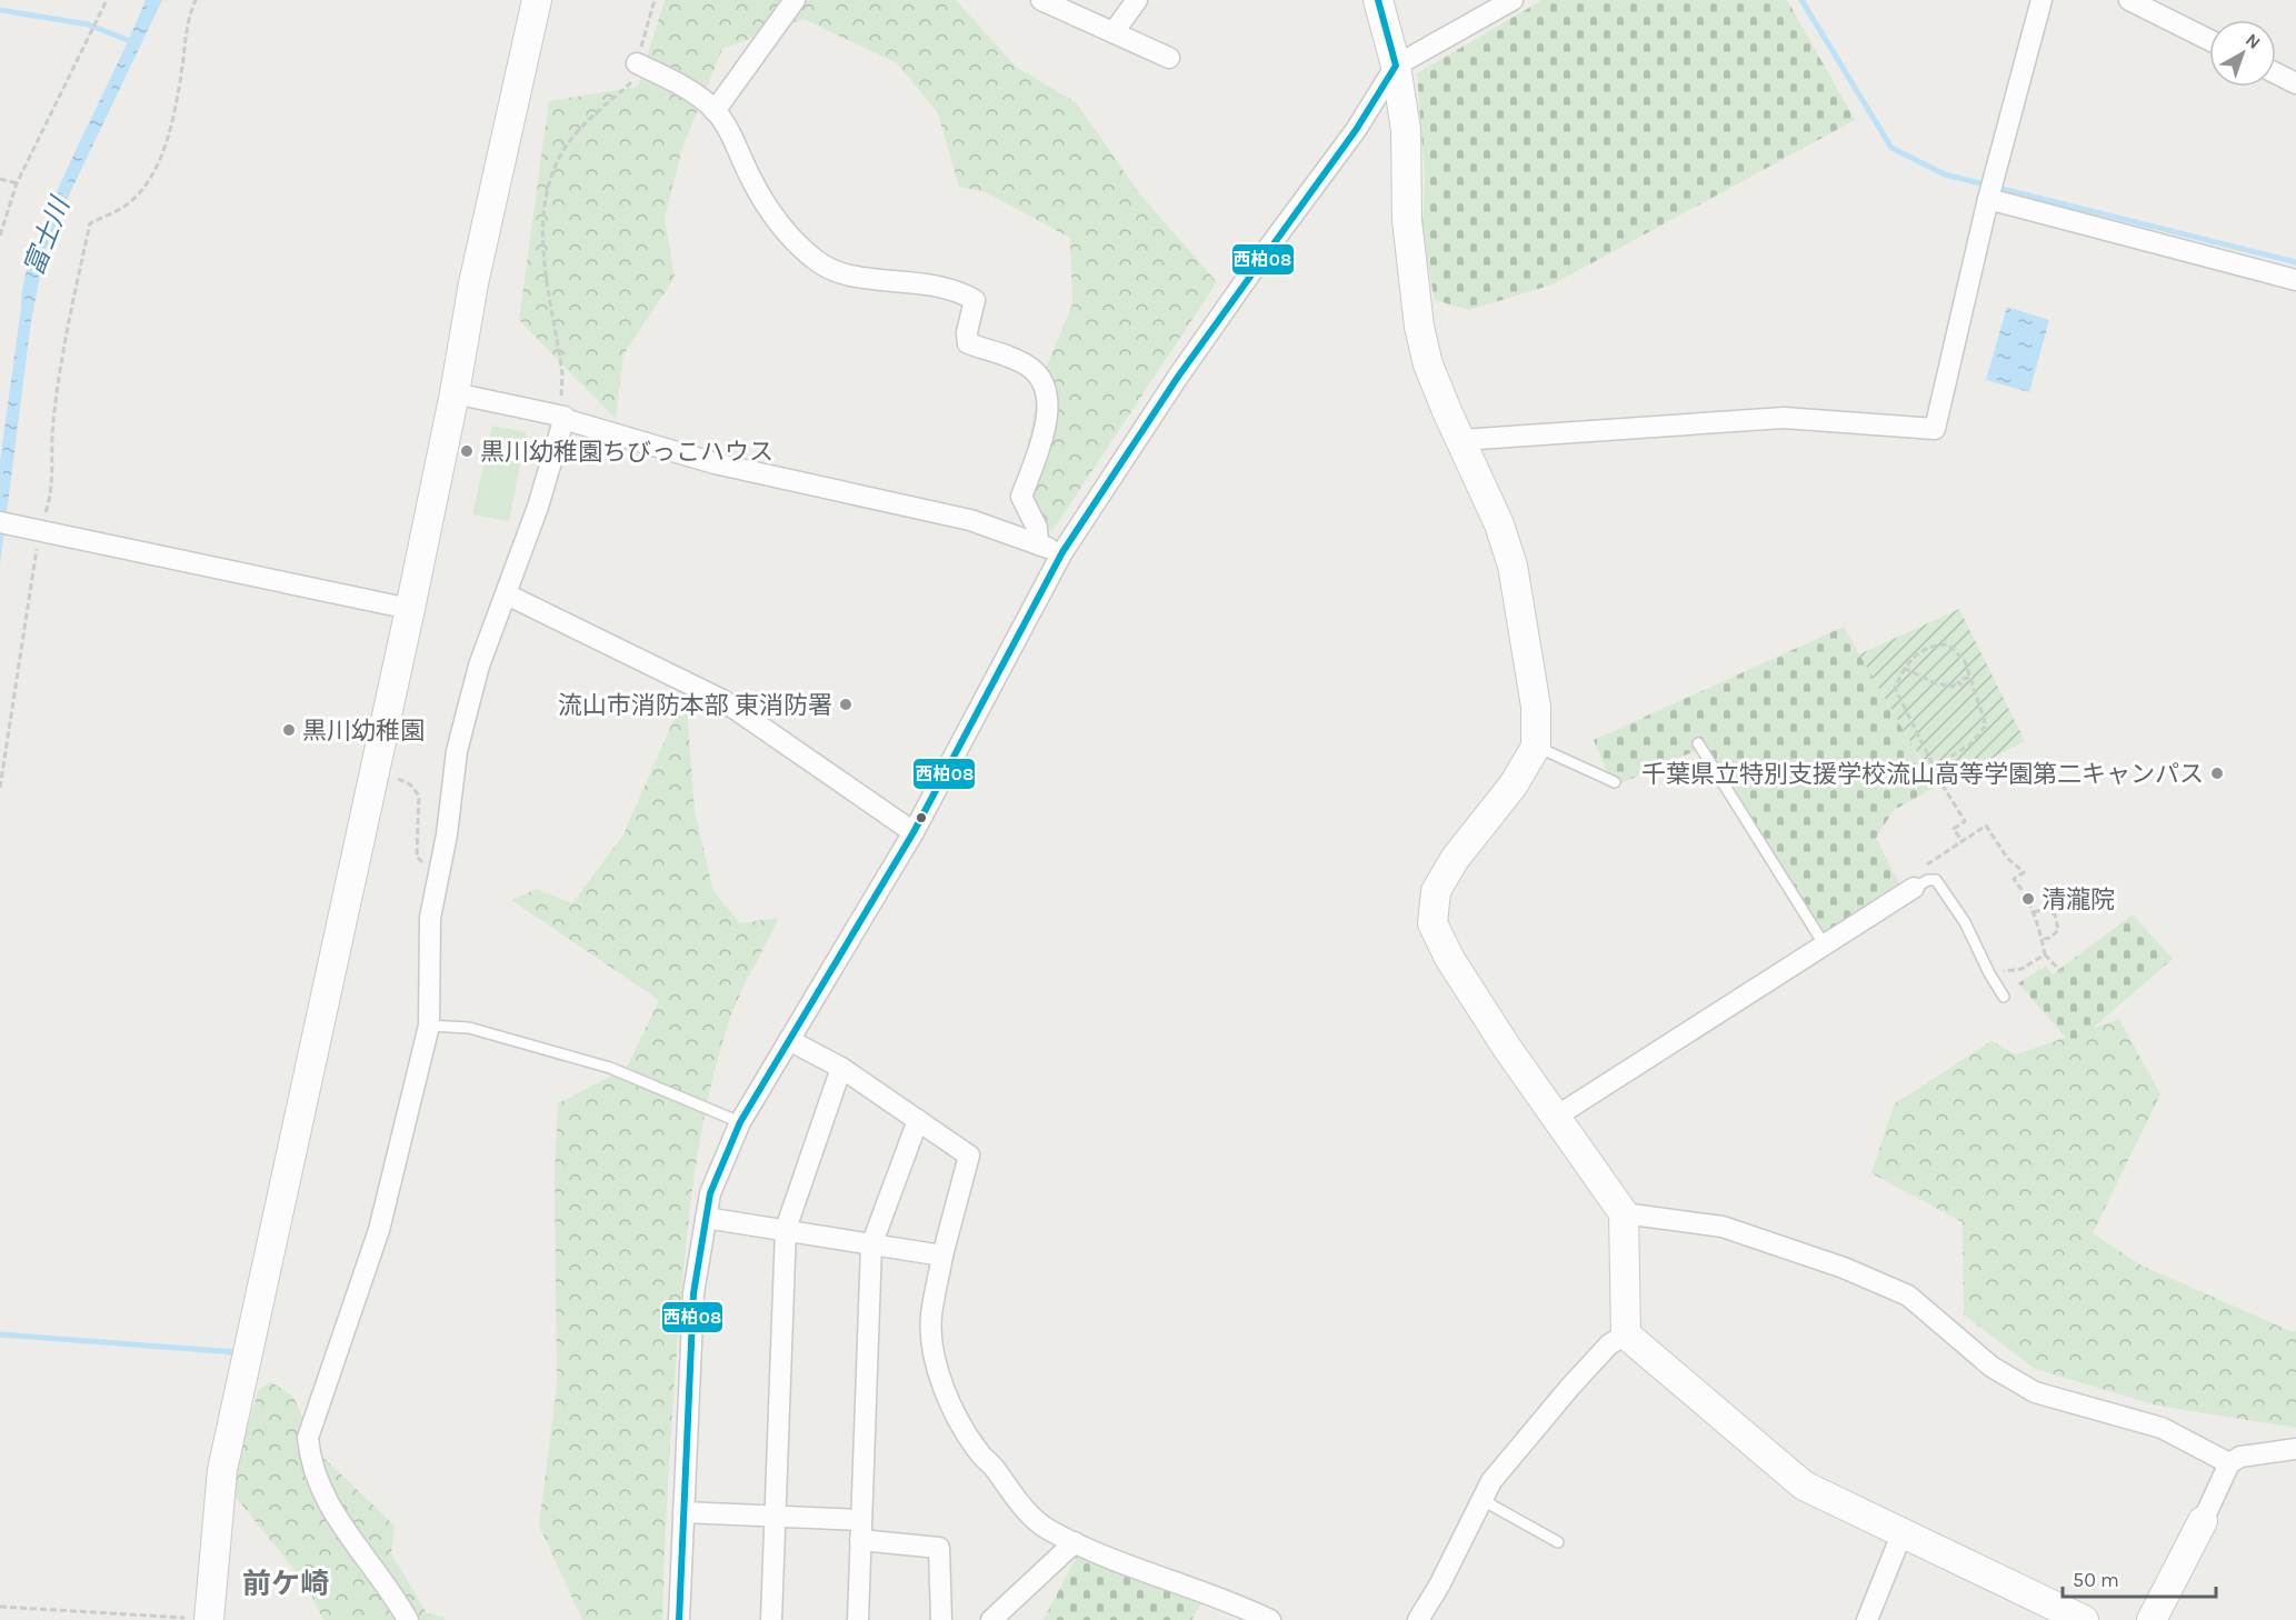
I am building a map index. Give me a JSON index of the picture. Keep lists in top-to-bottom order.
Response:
{
  "districts": ["前ケ崎"],
  "water": ["富士川"],
  "places": [
    "黒川幼稚園ちびっこハウス",
    "流山市消防本部 東消防署",
    "黒川幼稚園",
    "千葉県立特別支援学校流山高等学園第二キャンパス",
    "清瀧院"
  ],
  "lines": ["transit line 西柏08"],
  "scale_bar": "50 m",
  "north": "top right"
}
